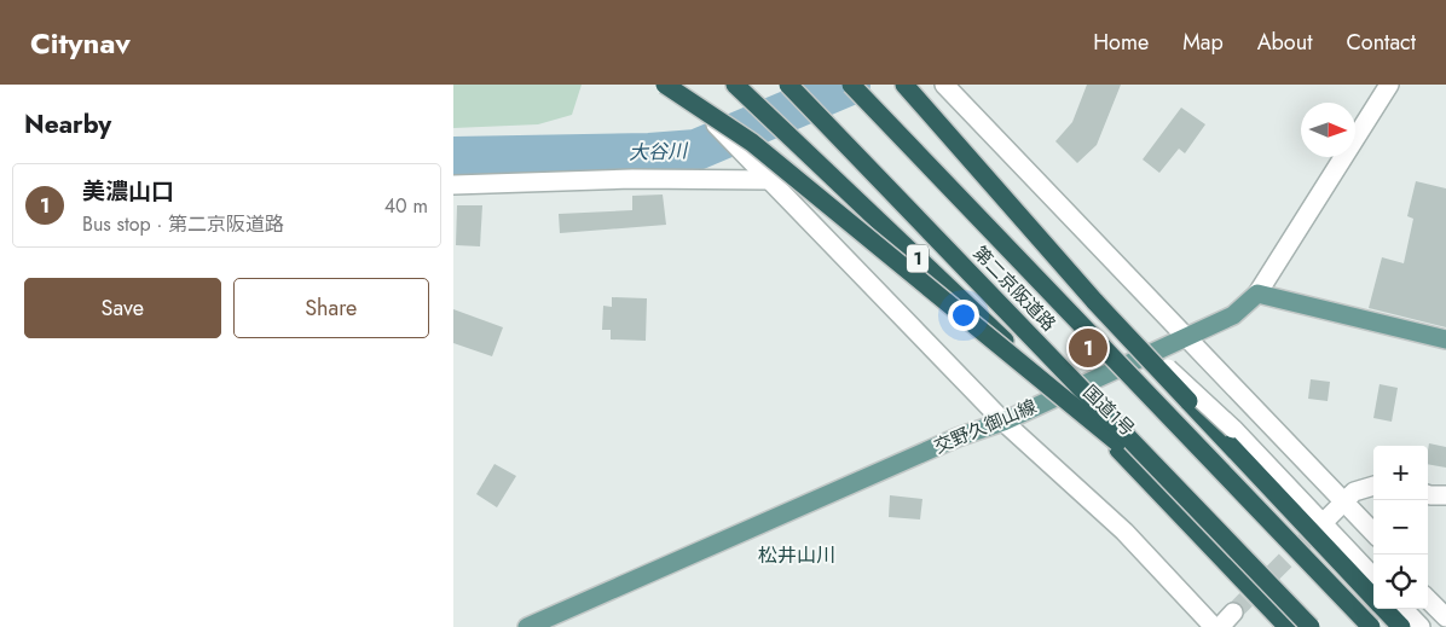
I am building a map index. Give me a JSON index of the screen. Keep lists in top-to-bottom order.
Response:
{
  "streets": {
    "highway": ["1", "第二京阪道路", "国道1号"],
    "main road": ["交野久御山線"]
  },
  "districts": ["松井山川"],
  "water": ["大谷川"],
  "north": "right",
  "page": {
    "header": "Citynav",
    "nav": [
      "Home",
      "Map",
      "About",
      "Contact"
    ],
    "heading": "Nearby",
    "list": [
      {
        "mark": "1",
        "name": "美濃山口",
        "note": "Bus stop · 第二京阪道路",
        "value": "40 m"
      }
    ],
    "buttons": ["Save", "Share"],
    "pins": "1",
    "map_buttons": ["+", "−"]
  }
}
